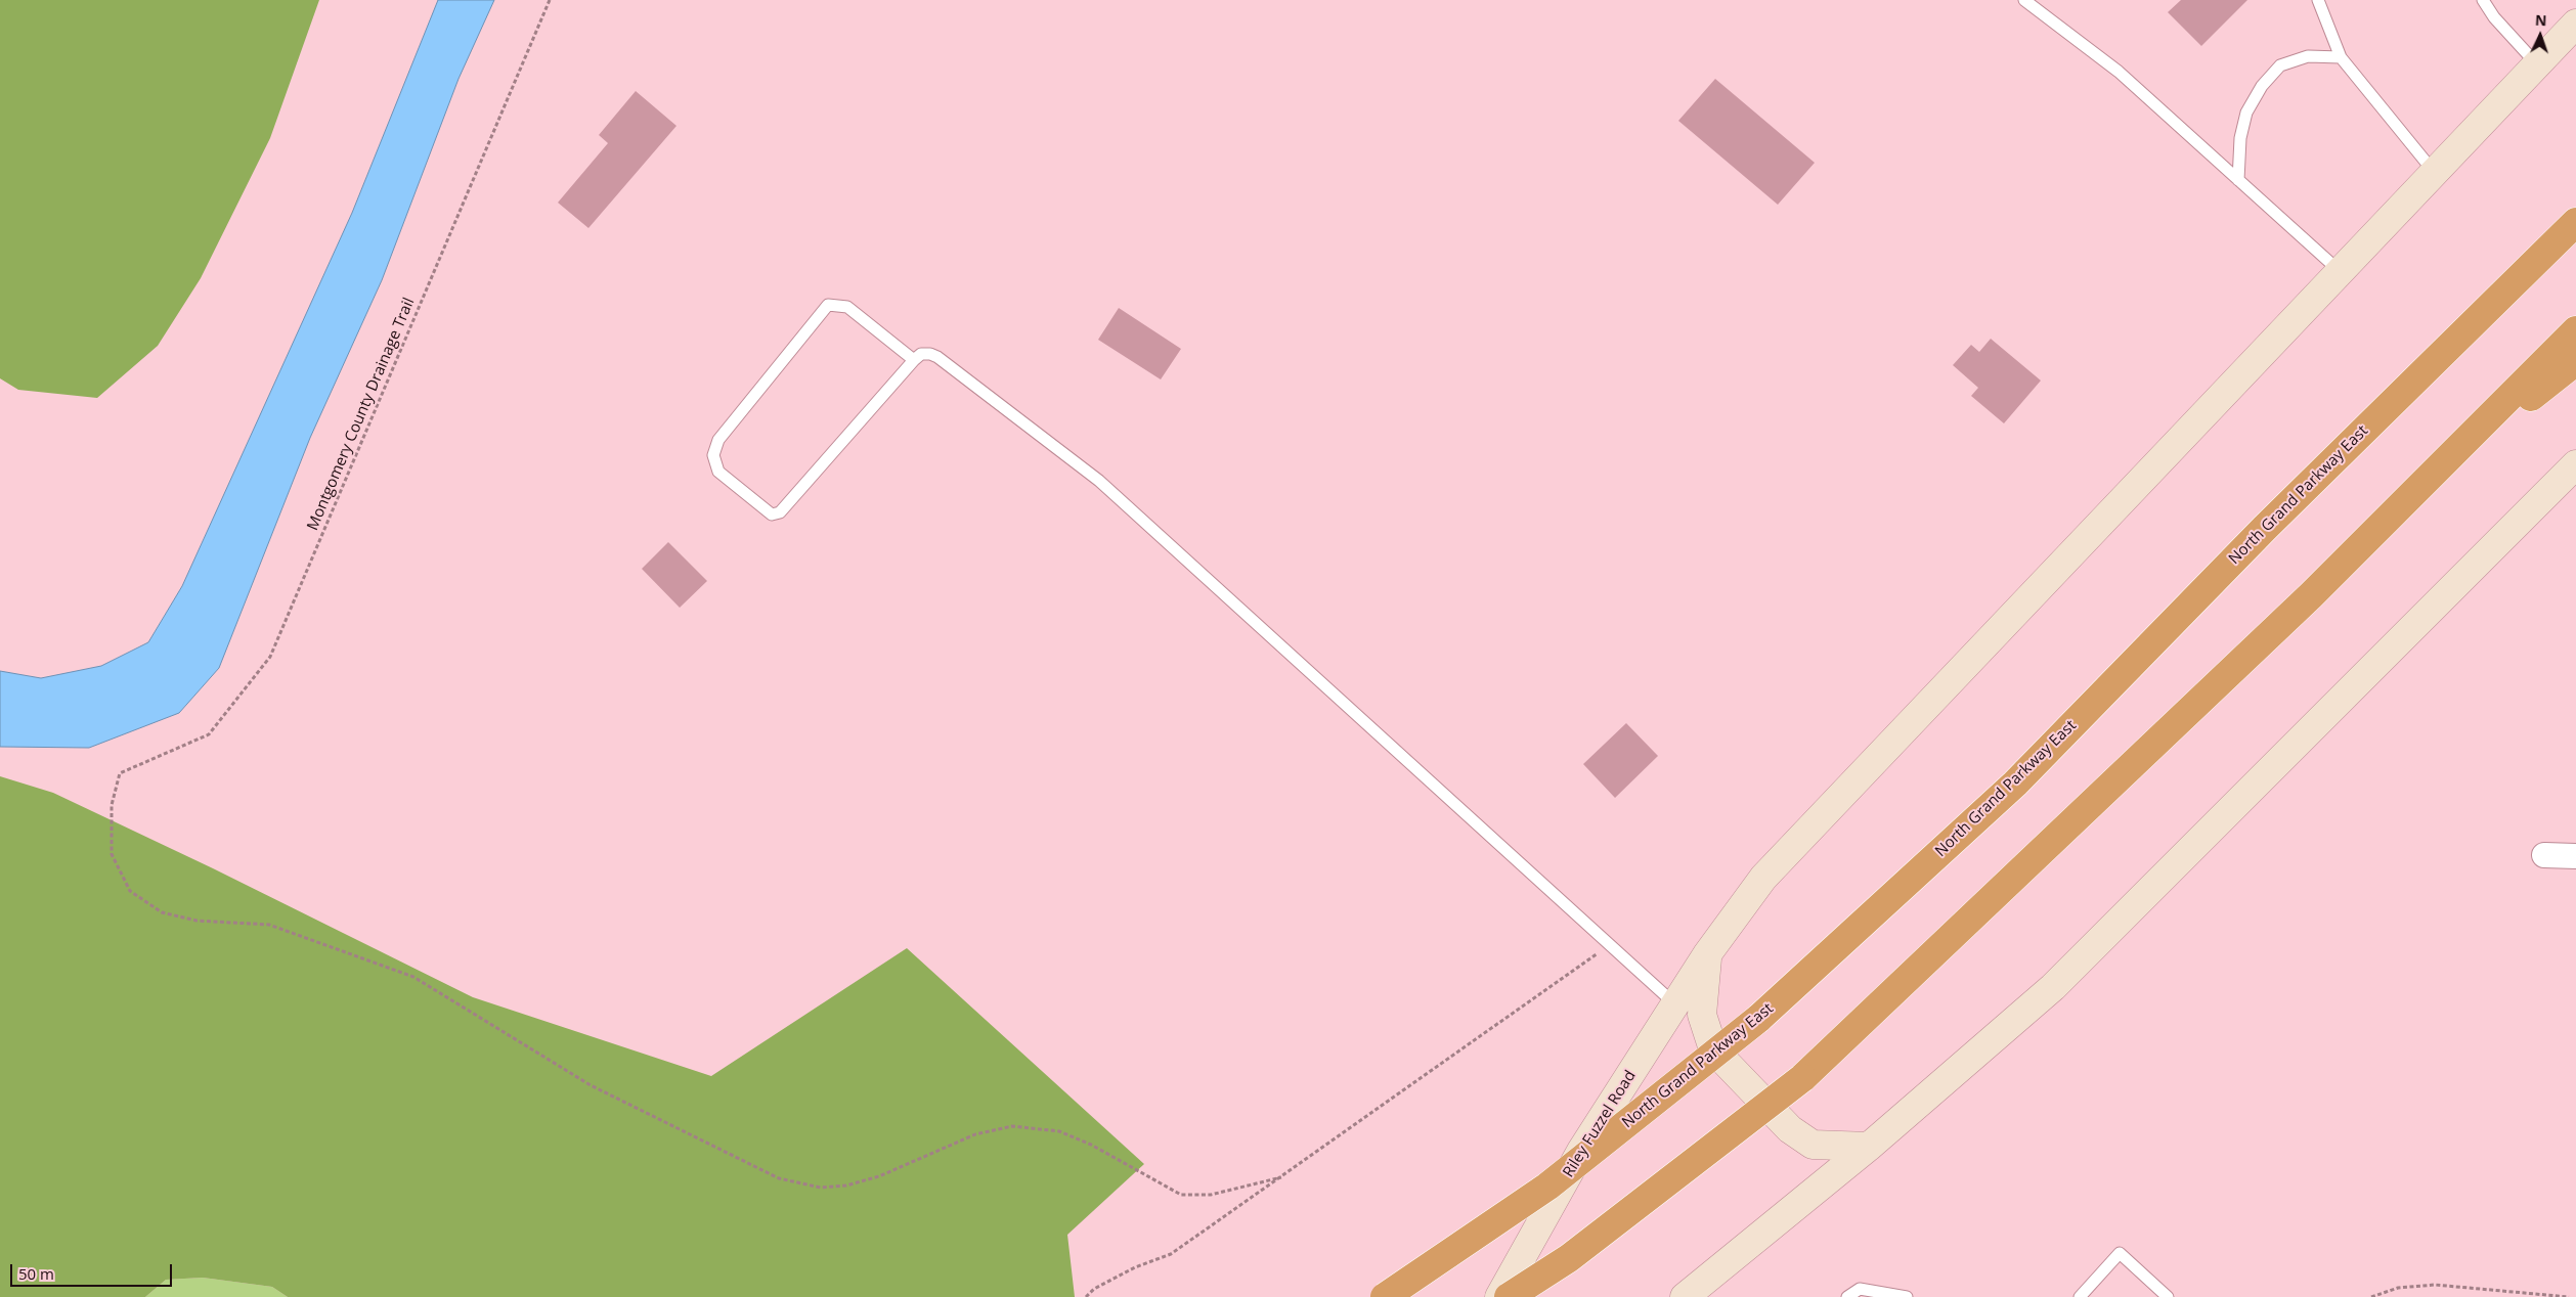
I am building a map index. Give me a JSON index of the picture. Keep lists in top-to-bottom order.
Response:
{
  "streets": {
    "highway": ["North Grand Parkway East"],
    "main road": ["Riley Fuzzel Road"],
    "path": ["Montgomery County Drainage Trail"]
  },
  "scale_bar": "50 m",
  "north": "top"
}
